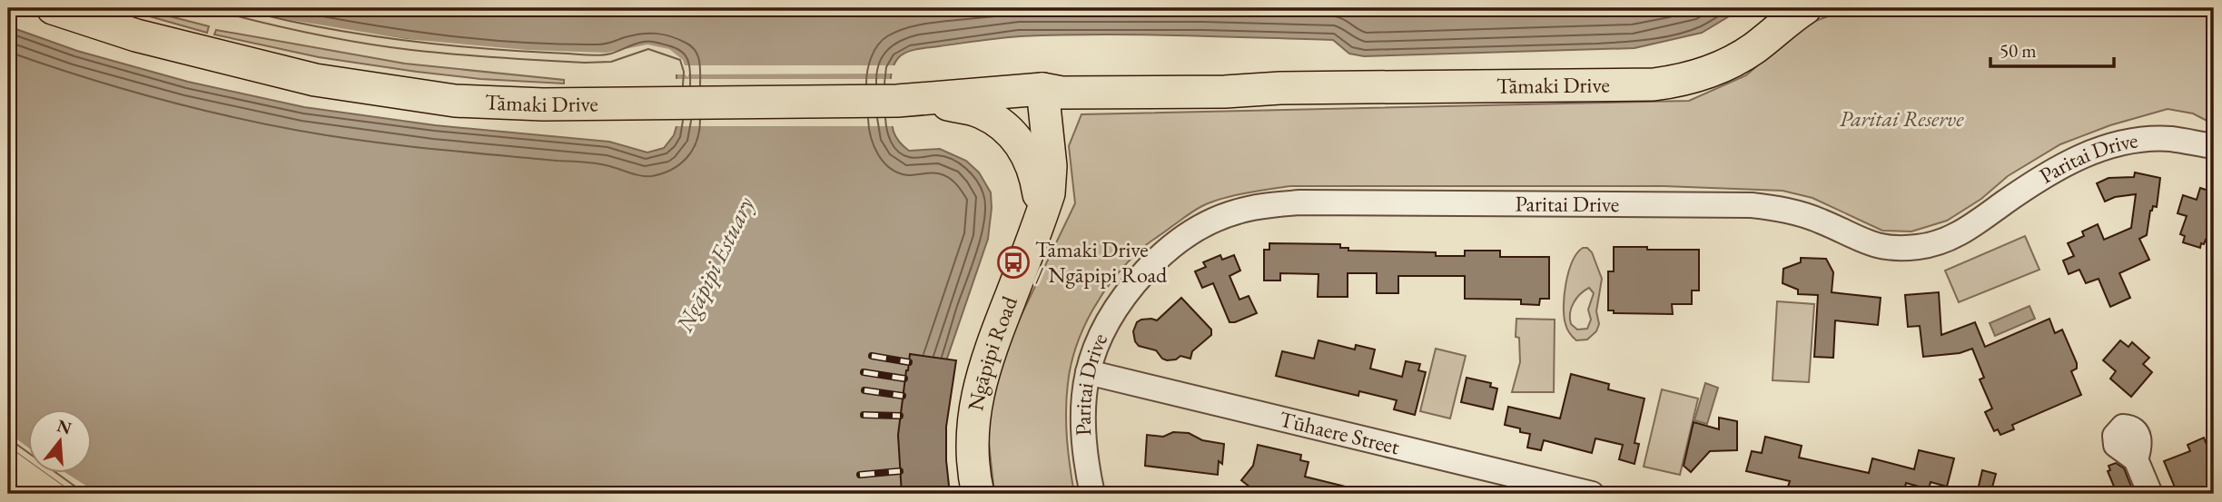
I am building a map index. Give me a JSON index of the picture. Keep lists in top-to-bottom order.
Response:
{
  "streets": {
    "main road": ["Tāmaki Drive", "Ngāpipi Road"],
    "street": ["Paritai Drive", "Tūhaere Street"]
  },
  "crossings": [
    ["Tāmaki Drive", "Ngāpipi Road"],
    ["Paritai Drive", "Tūhaere Street"]
  ],
  "water": ["Ngāpipi Estuary"],
  "parks": ["Paritai Reserve"],
  "places": {
    "bus stop": ["Tāmaki Drive / Ngāpipi Road"]
  },
  "scale_bar": "50 m",
  "north": "top"
}
